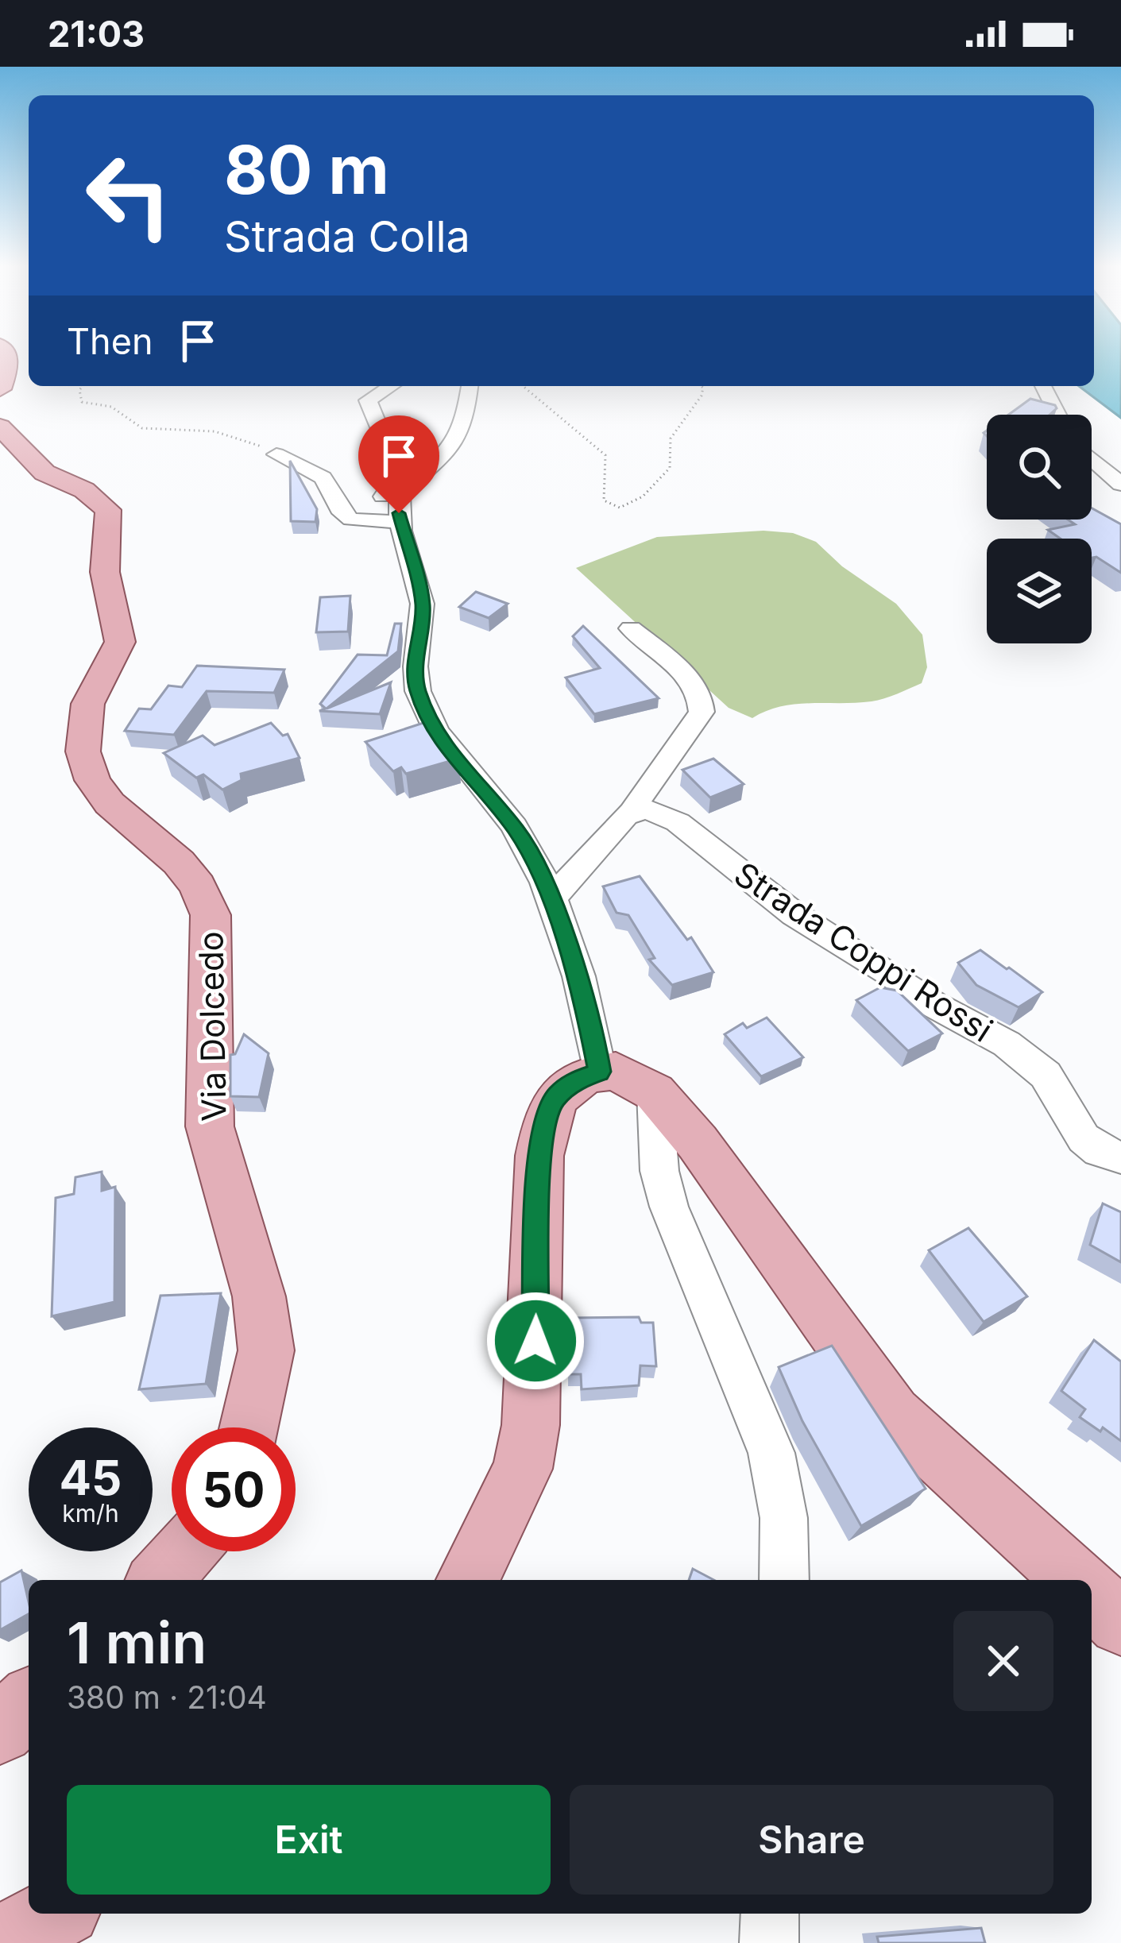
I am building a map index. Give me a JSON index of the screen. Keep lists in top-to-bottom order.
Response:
{
  "streets": {
    "main road": ["Via Dolcedo"],
    "street": ["Strada Coppi Rossi"]
  },
  "page": {
    "status": "21:03",
    "turn": ["80 m", "Strada Colla"],
    "then": "Then",
    "speed": "45 km/h",
    "limit": "50",
    "heading": ["1 min", "380 m · 21:04"],
    "buttons": ["Exit", "Share"]
  }
}
